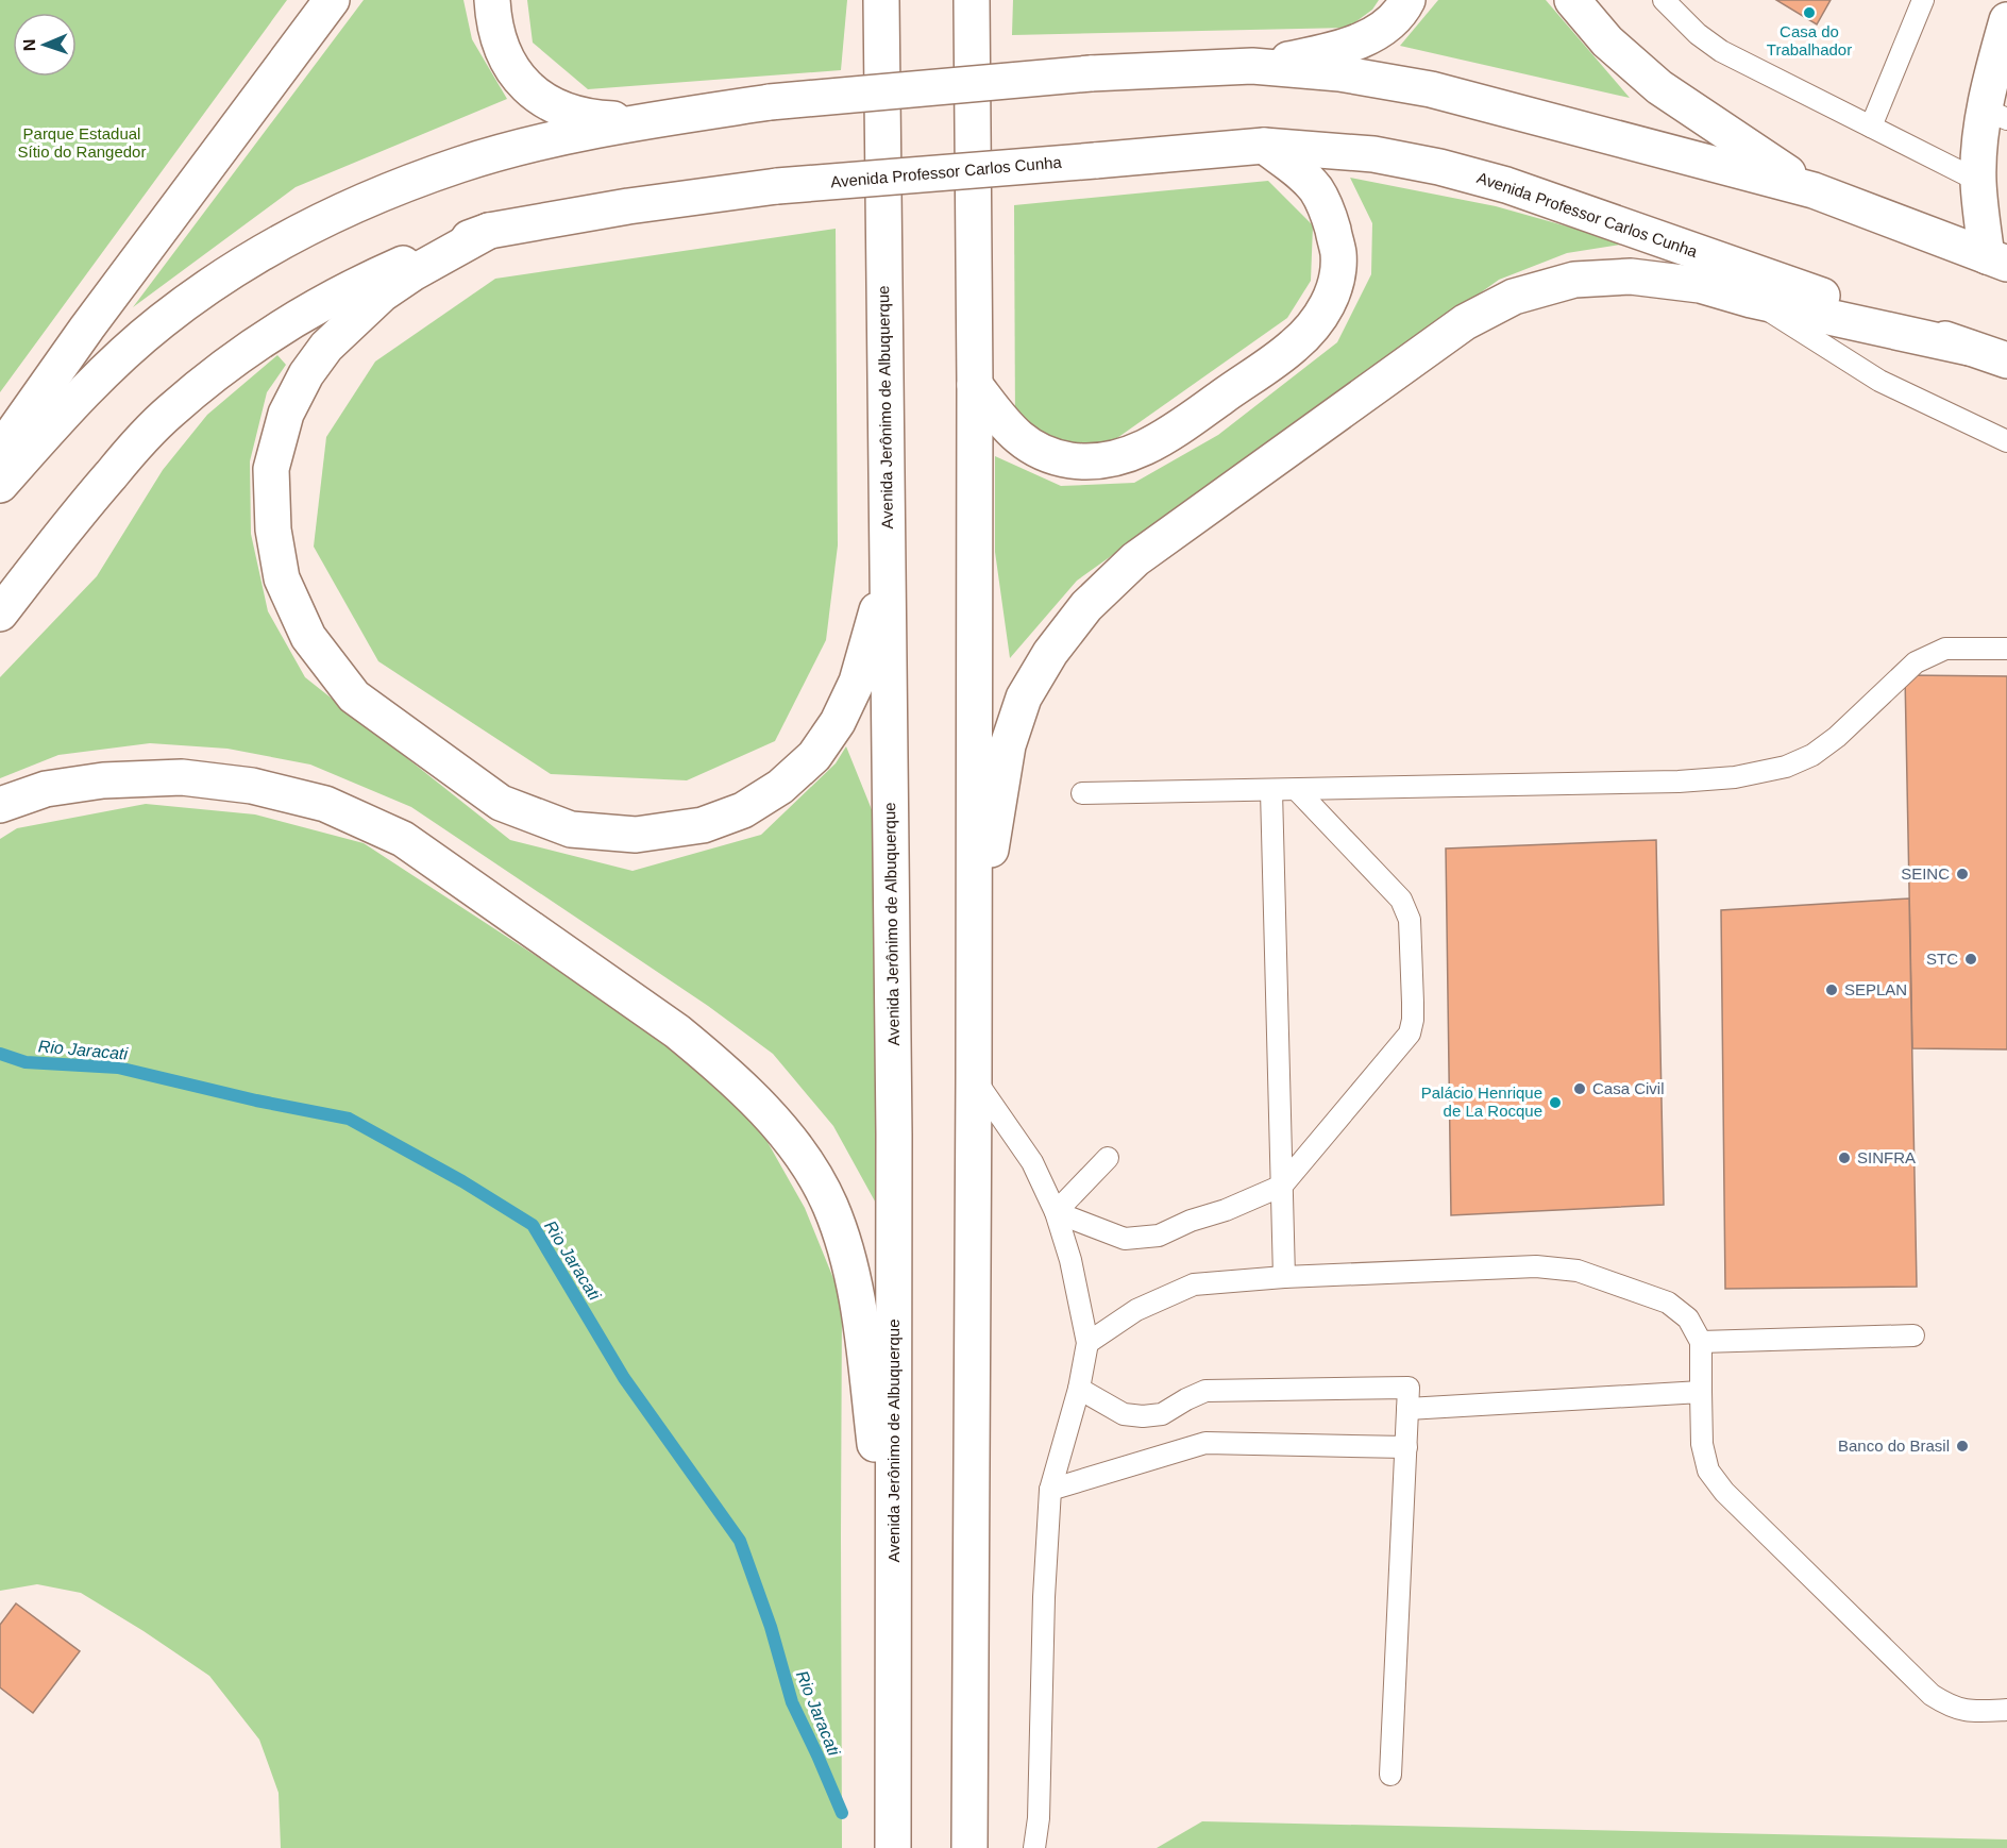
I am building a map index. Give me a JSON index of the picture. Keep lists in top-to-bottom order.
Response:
{
  "streets": {
    "main road": ["Avenida Professor Carlos Cunha", "Avenida Jerônimo de Albuquerque"]
  },
  "water": ["Rio Jaracati"],
  "parks": ["Parque Estadual Sítio do Rangedor"],
  "places": [
    "Casa do Trabalhador",
    "SEINC",
    "STC",
    "SEPLAN",
    "Casa Civil",
    "Palácio Henrique de La Rocque",
    "SINFRA",
    "Banco do Brasil"
  ],
  "north": "left"
}
